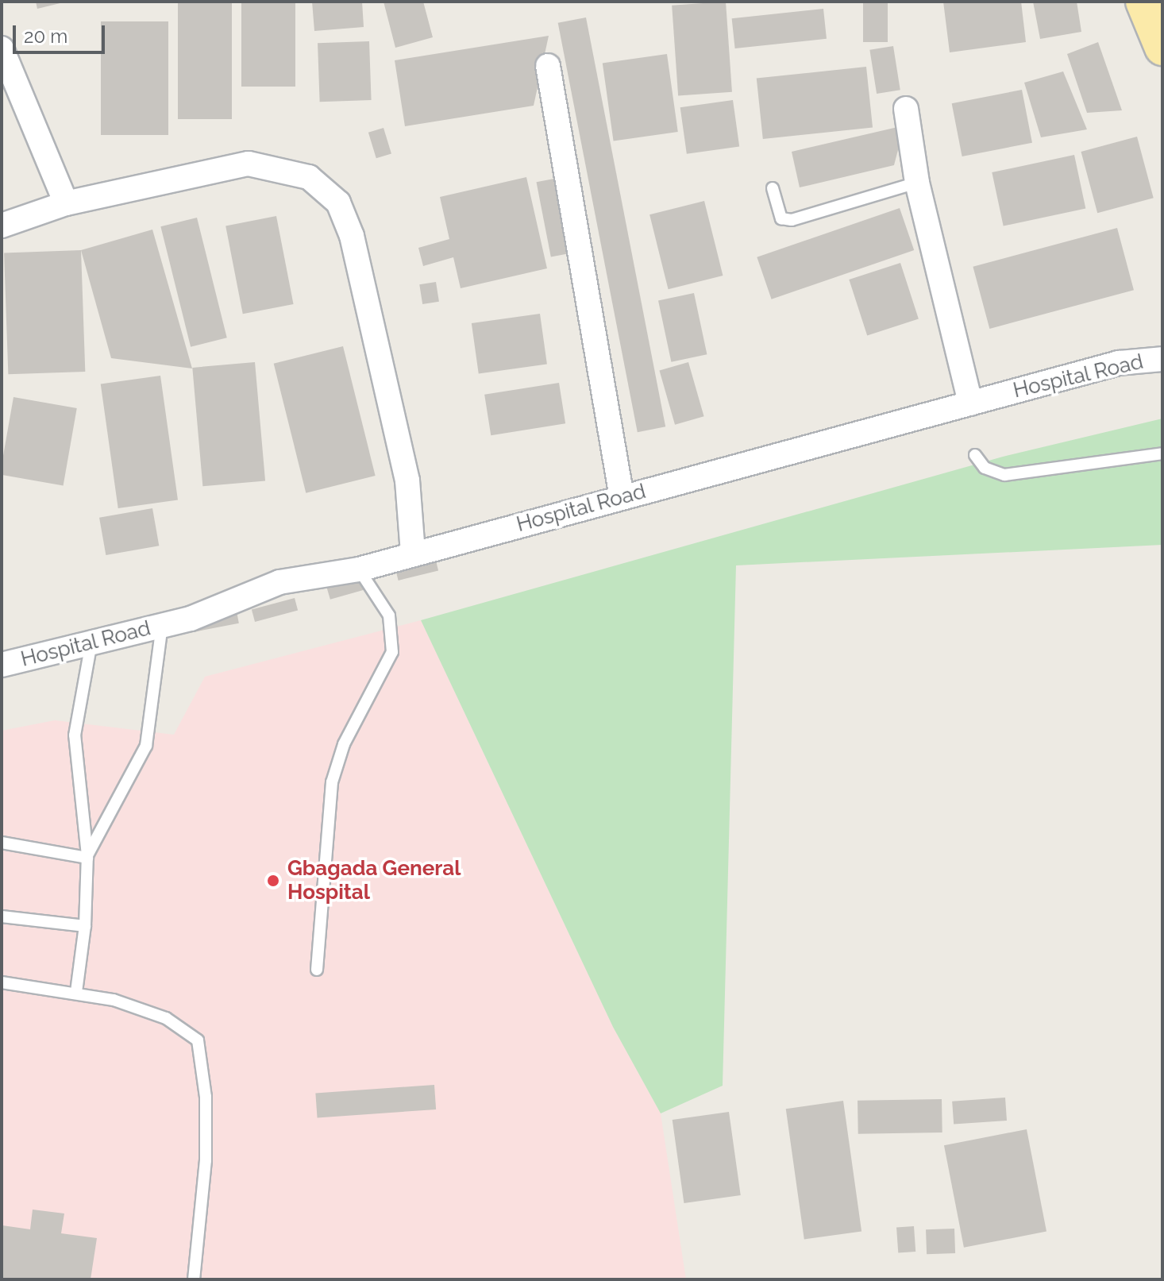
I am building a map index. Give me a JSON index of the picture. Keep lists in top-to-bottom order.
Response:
{
  "streets": {
    "street": ["Hospital Road"]
  },
  "places": ["Gbagada General Hospital"],
  "scale_bar": "20 m"
}
